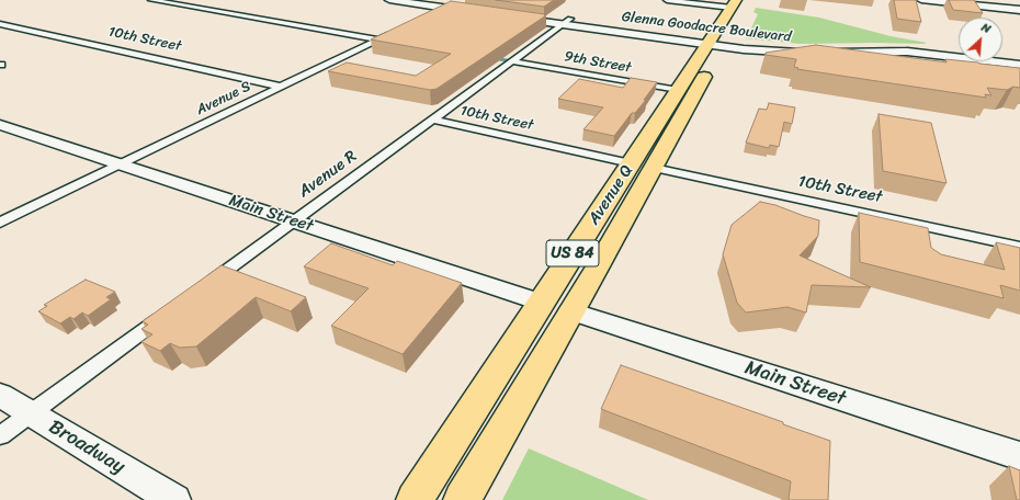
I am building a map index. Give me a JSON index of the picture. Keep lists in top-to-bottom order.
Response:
{
  "streets": {
    "highway": ["Avenue Q", "US 84"],
    "street": [
      "Glenna Goodacre Boulevard",
      "10th Street",
      "9th Street",
      "Avenue S",
      "Avenue R",
      "Main Street",
      "Broadway"
    ]
  },
  "crossings": [
    ["Glenna Goodacre Boulevard", "Avenue R"],
    ["Glenna Goodacre Boulevard", "Avenue Q"],
    ["10th Street", "Avenue S"],
    ["10th Street", "Avenue R"],
    ["10th Street", "Avenue Q"],
    ["9th Street", "Avenue R"],
    ["9th Street", "Avenue Q"],
    ["Avenue S", "Main Street"],
    ["Avenue R", "Main Street"],
    ["Avenue Q", "Main Street"]
  ],
  "north": "top right"
}
